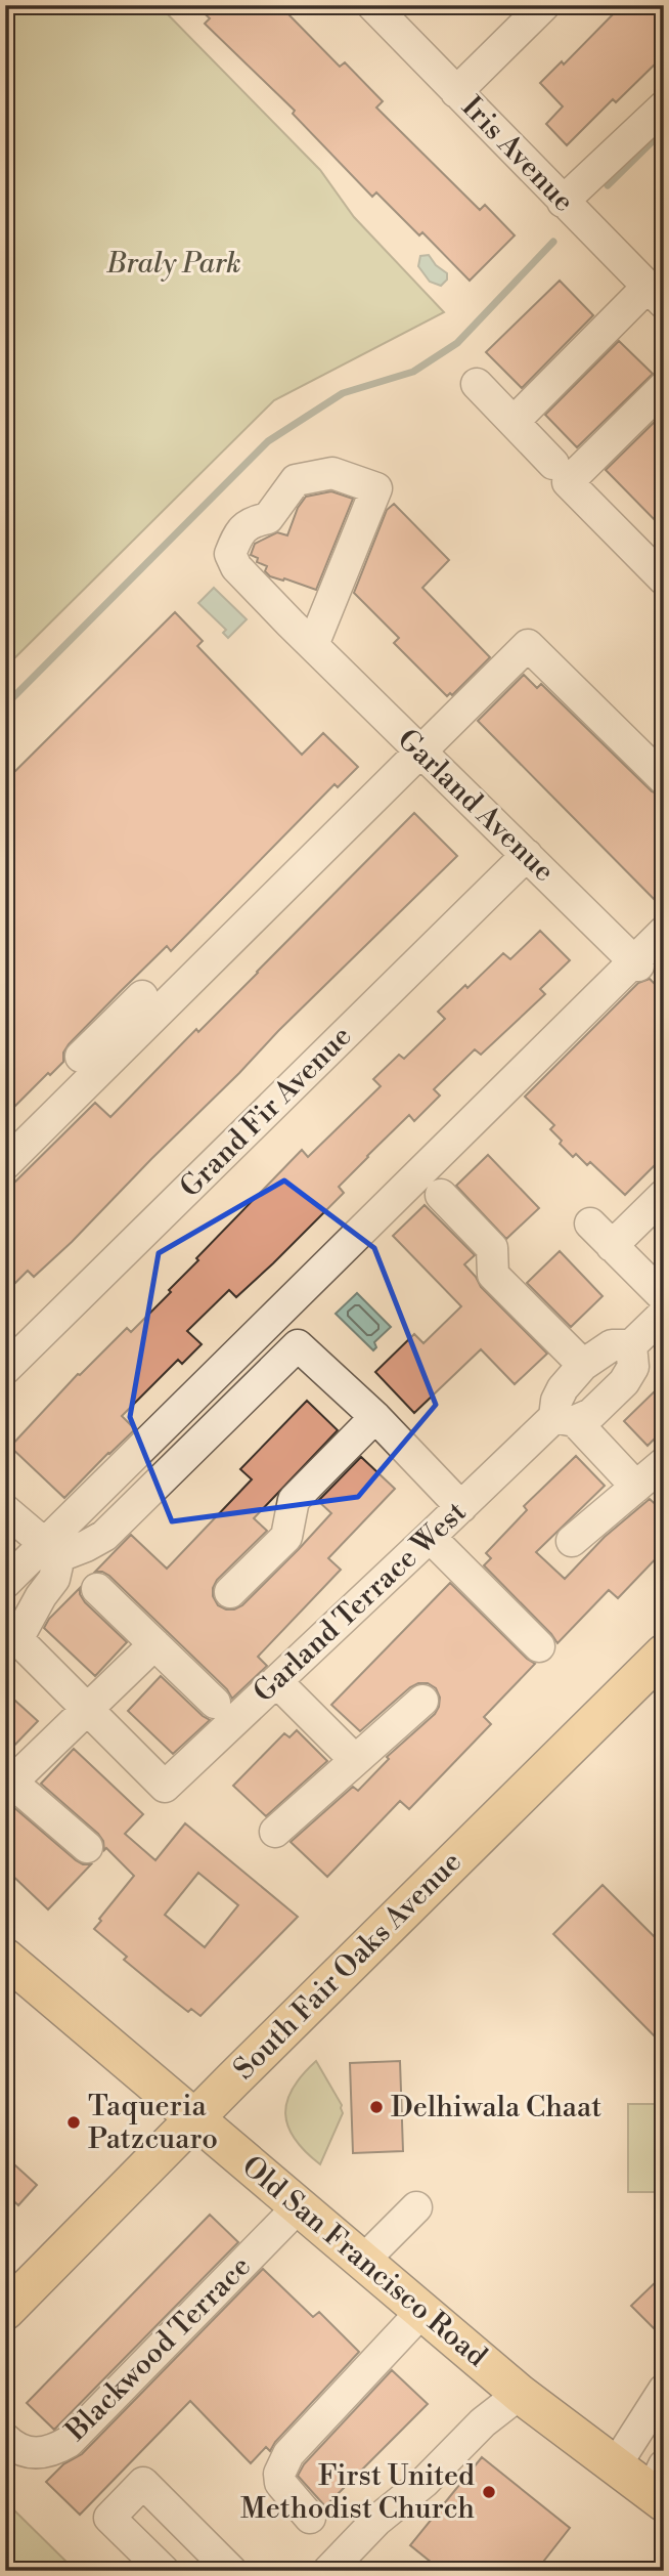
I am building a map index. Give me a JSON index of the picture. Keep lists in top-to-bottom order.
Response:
{
  "streets": {
    "main road": ["South Fair Oaks Avenue", "Old San Francisco Road"],
    "street": [
      "Iris Avenue",
      "Garland Avenue",
      "Grand Fir Avenue",
      "Garland Terrace West",
      "Blackwood Terrace"
    ]
  },
  "crossings": [
    ["Garland Avenue", "Grand Fir Avenue"],
    ["South Fair Oaks Avenue", "Old San Francisco Road"],
    ["Old San Francisco Road", "Blackwood Terrace"]
  ],
  "parks": ["Braly Park"],
  "places": ["Delhiwala Chaat", "Taqueria Patzcuaro", "First United Methodist Church"]
}
